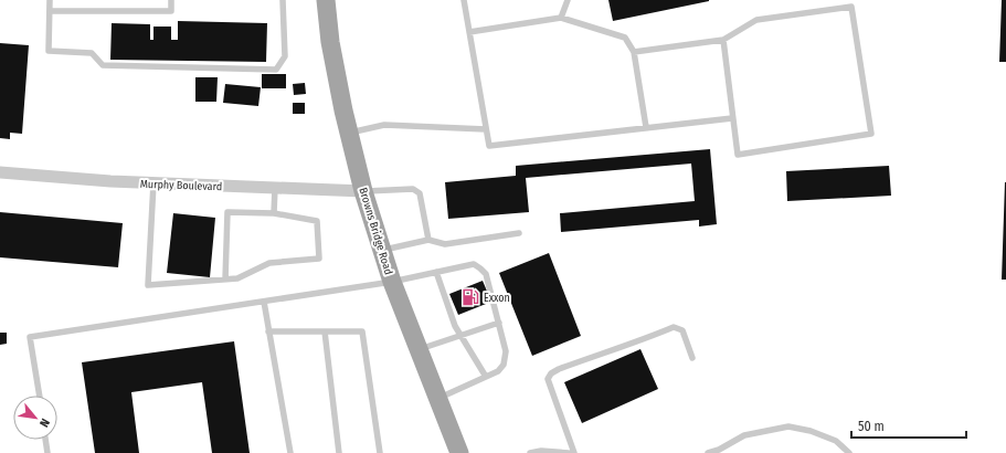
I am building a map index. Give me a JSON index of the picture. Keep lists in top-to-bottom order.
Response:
{
  "streets": {
    "main road": ["Browns Bridge Road"],
    "street": ["Murphy Boulevard"]
  },
  "crossings": [
    ["Murphy Boulevard", "Browns Bridge Road"]
  ],
  "places": {
    "fuel station": ["Exxon"]
  },
  "scale_bar": "50 m",
  "north": "bottom right"
}
